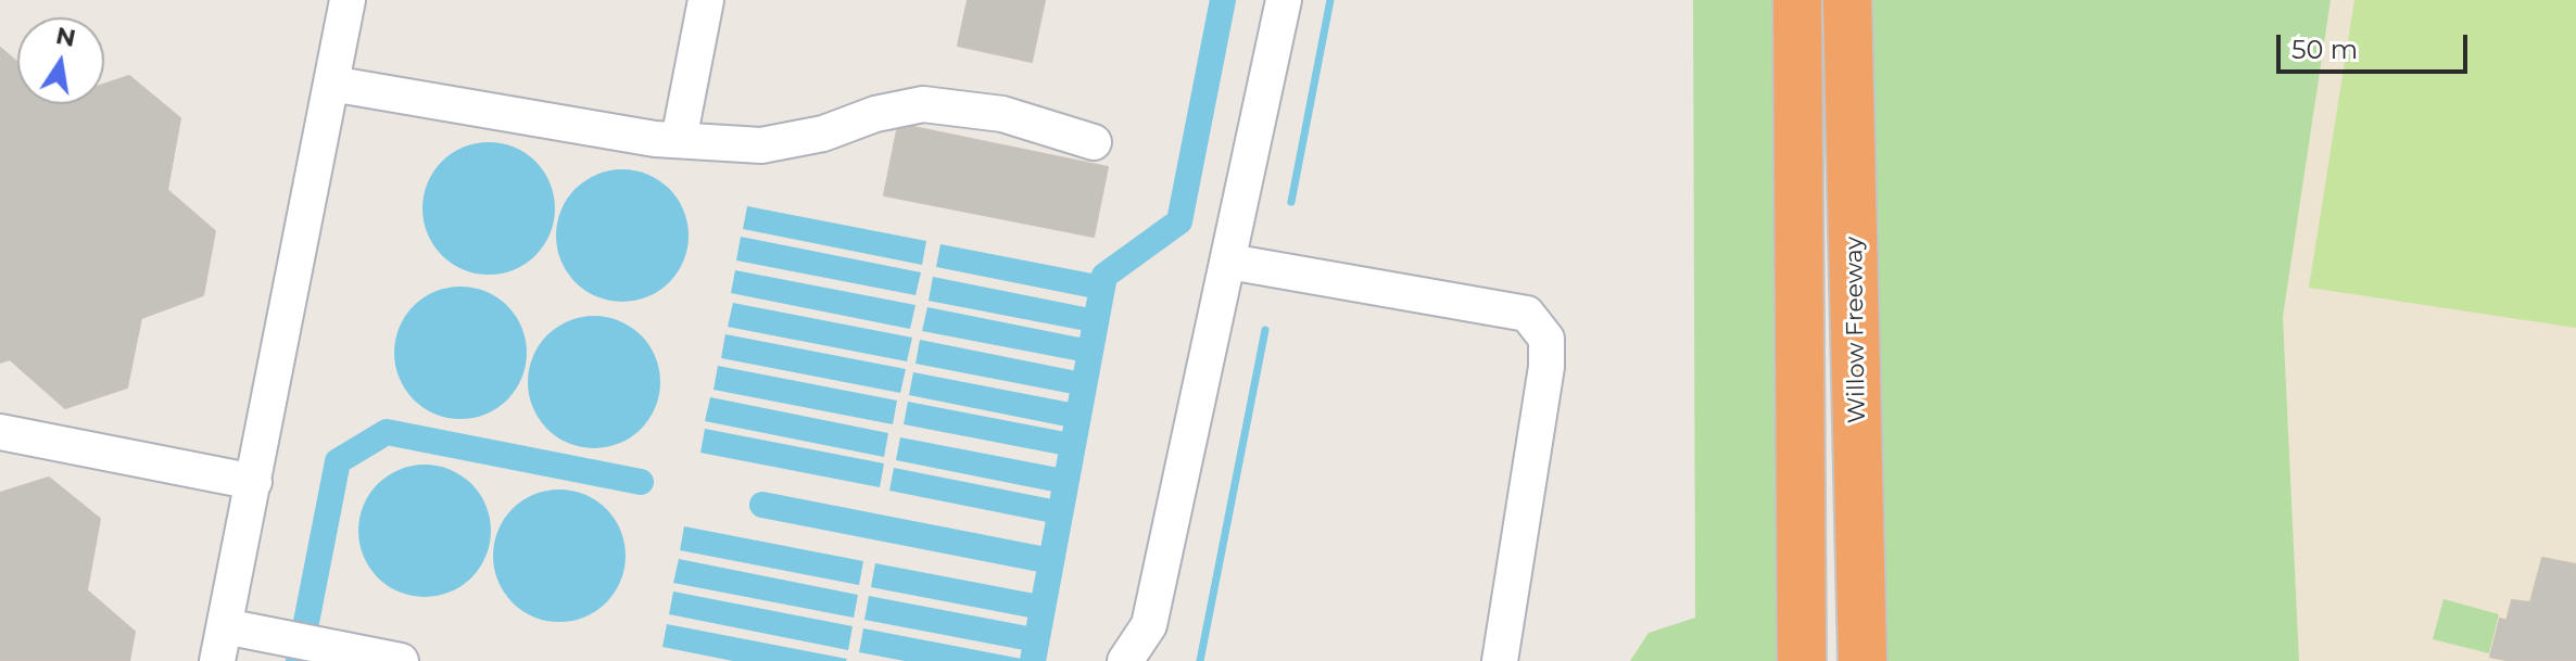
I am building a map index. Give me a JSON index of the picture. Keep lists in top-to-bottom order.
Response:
{
  "streets": {
    "highway": ["Willow Freeway"]
  },
  "scale_bar": "50 m",
  "north": "top"
}
